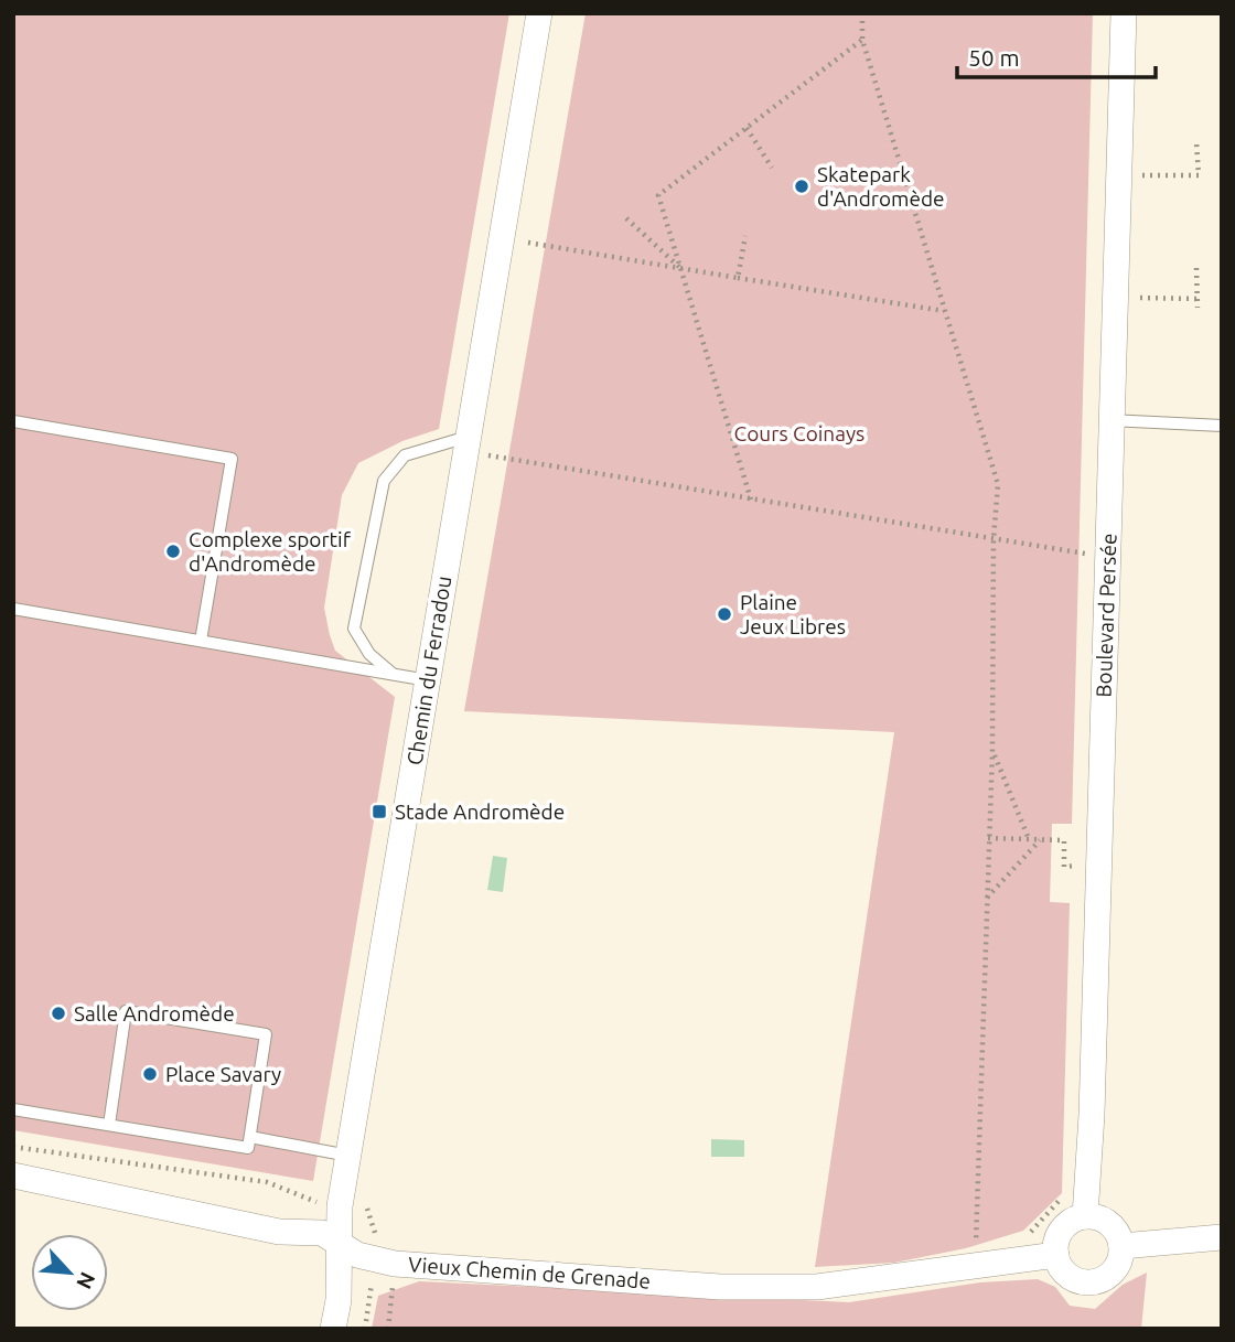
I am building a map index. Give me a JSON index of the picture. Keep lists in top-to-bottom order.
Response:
{
  "streets": {
    "street": ["Boulevard Persée", "Chemin du Ferradou", "Vieux Chemin de Grenade"]
  },
  "crossings": [
    ["Boulevard Persée", "Vieux Chemin de Grenade"],
    ["Chemin du Ferradou", "Vieux Chemin de Grenade"]
  ],
  "parks": ["Cours Coinays"],
  "places": {
    "other": [
      "Skatepark d'Andromède",
      "Complexe sportif d'Andromède",
      "Plaine Jeux Libres",
      "Salle Andromède",
      "Place Savary"
    ],
    "transit": ["Stade Andromède"]
  },
  "scale_bar": "50 m",
  "north": "bottom right"
}
